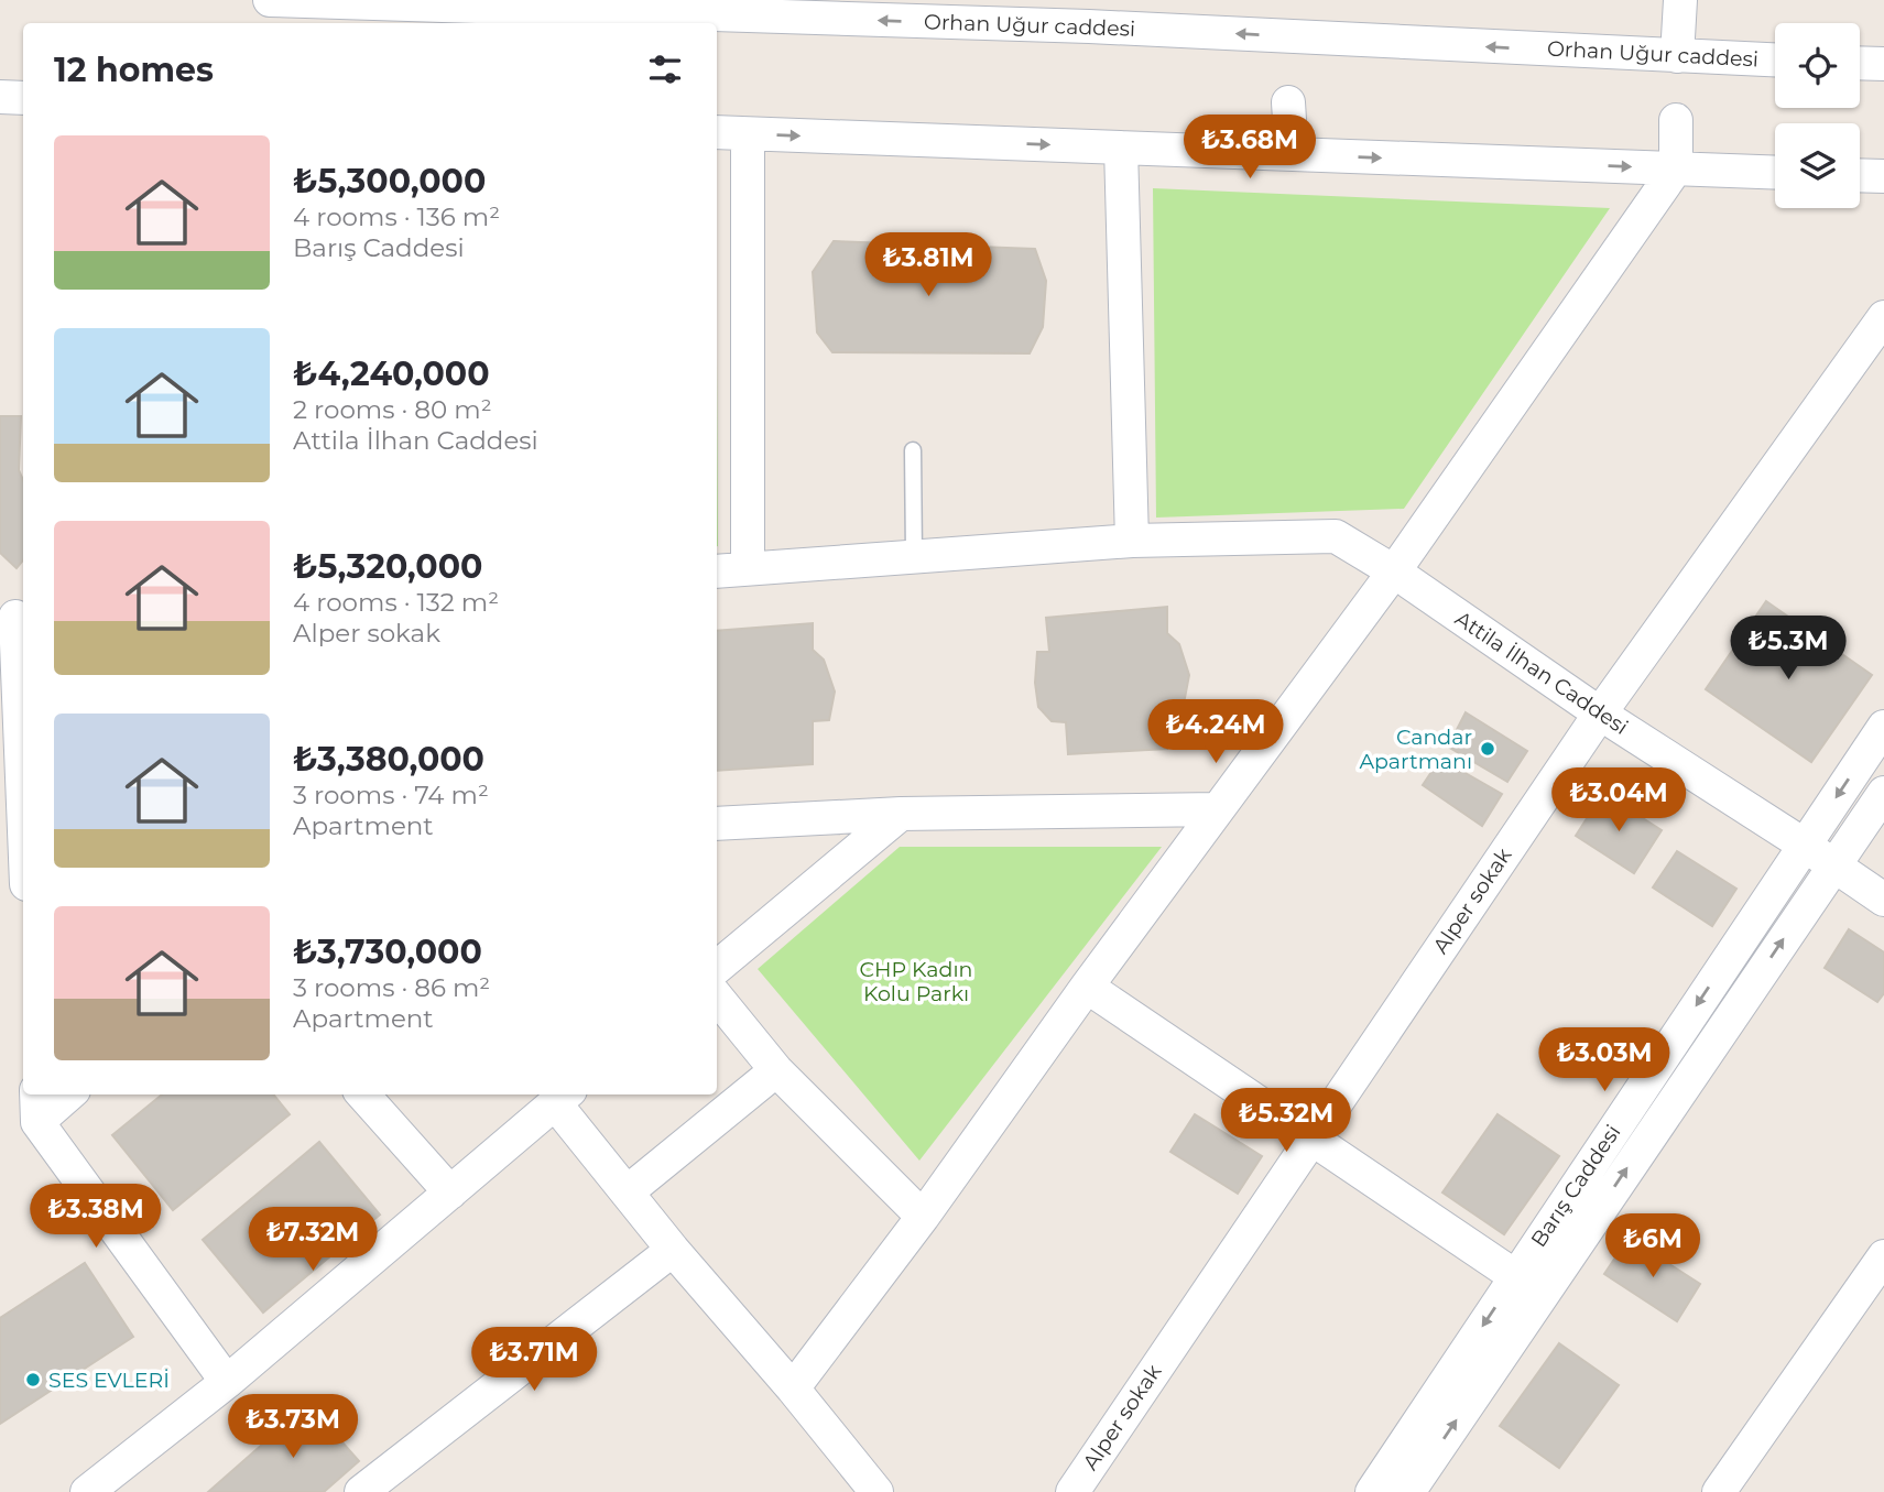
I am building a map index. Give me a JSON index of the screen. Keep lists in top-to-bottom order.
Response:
{
  "streets": {
    "street": [
      "Orhan Uğur caddesi",
      "Attila İlhan Caddesi",
      "Alper sokak",
      "Barış Caddesi"
    ]
  },
  "crossings": [
    ["Attila İlhan Caddesi", "Alper sokak"],
    ["Attila İlhan Caddesi", "Barış Caddesi"]
  ],
  "parks": ["CHP Kadın Kolu Parkı"],
  "places": ["Candar Apartmanı", "SES EVLERİ"],
  "page": {
    "heading": "12 homes",
    "price": [
      "₺3.68M",
      "₺3.81M",
      "₺5.3M",
      "₺4.24M",
      "₺3.04M",
      "₺3.03M",
      "₺5.32M",
      "₺3.38M",
      "₺7.32M",
      "₺6M",
      "₺3.71M",
      "₺3.73M"
    ],
    "list": [
      {
        "name": "₺5,300,000",
        "note": "4 rooms · 136 m² · Barış Caddesi"
      },
      {
        "name": "₺4,240,000",
        "note": "2 rooms · 80 m² · Attila İlhan Caddesi"
      },
      {
        "name": "₺5,320,000",
        "note": "4 rooms · 132 m² · Alper sokak"
      },
      {
        "name": "₺3,380,000",
        "note": "3 rooms · 74 m² · Apartment"
      },
      {
        "name": "₺3,730,000",
        "note": "3 rooms · 86 m² · Apartment"
      }
    ]
  }
}
